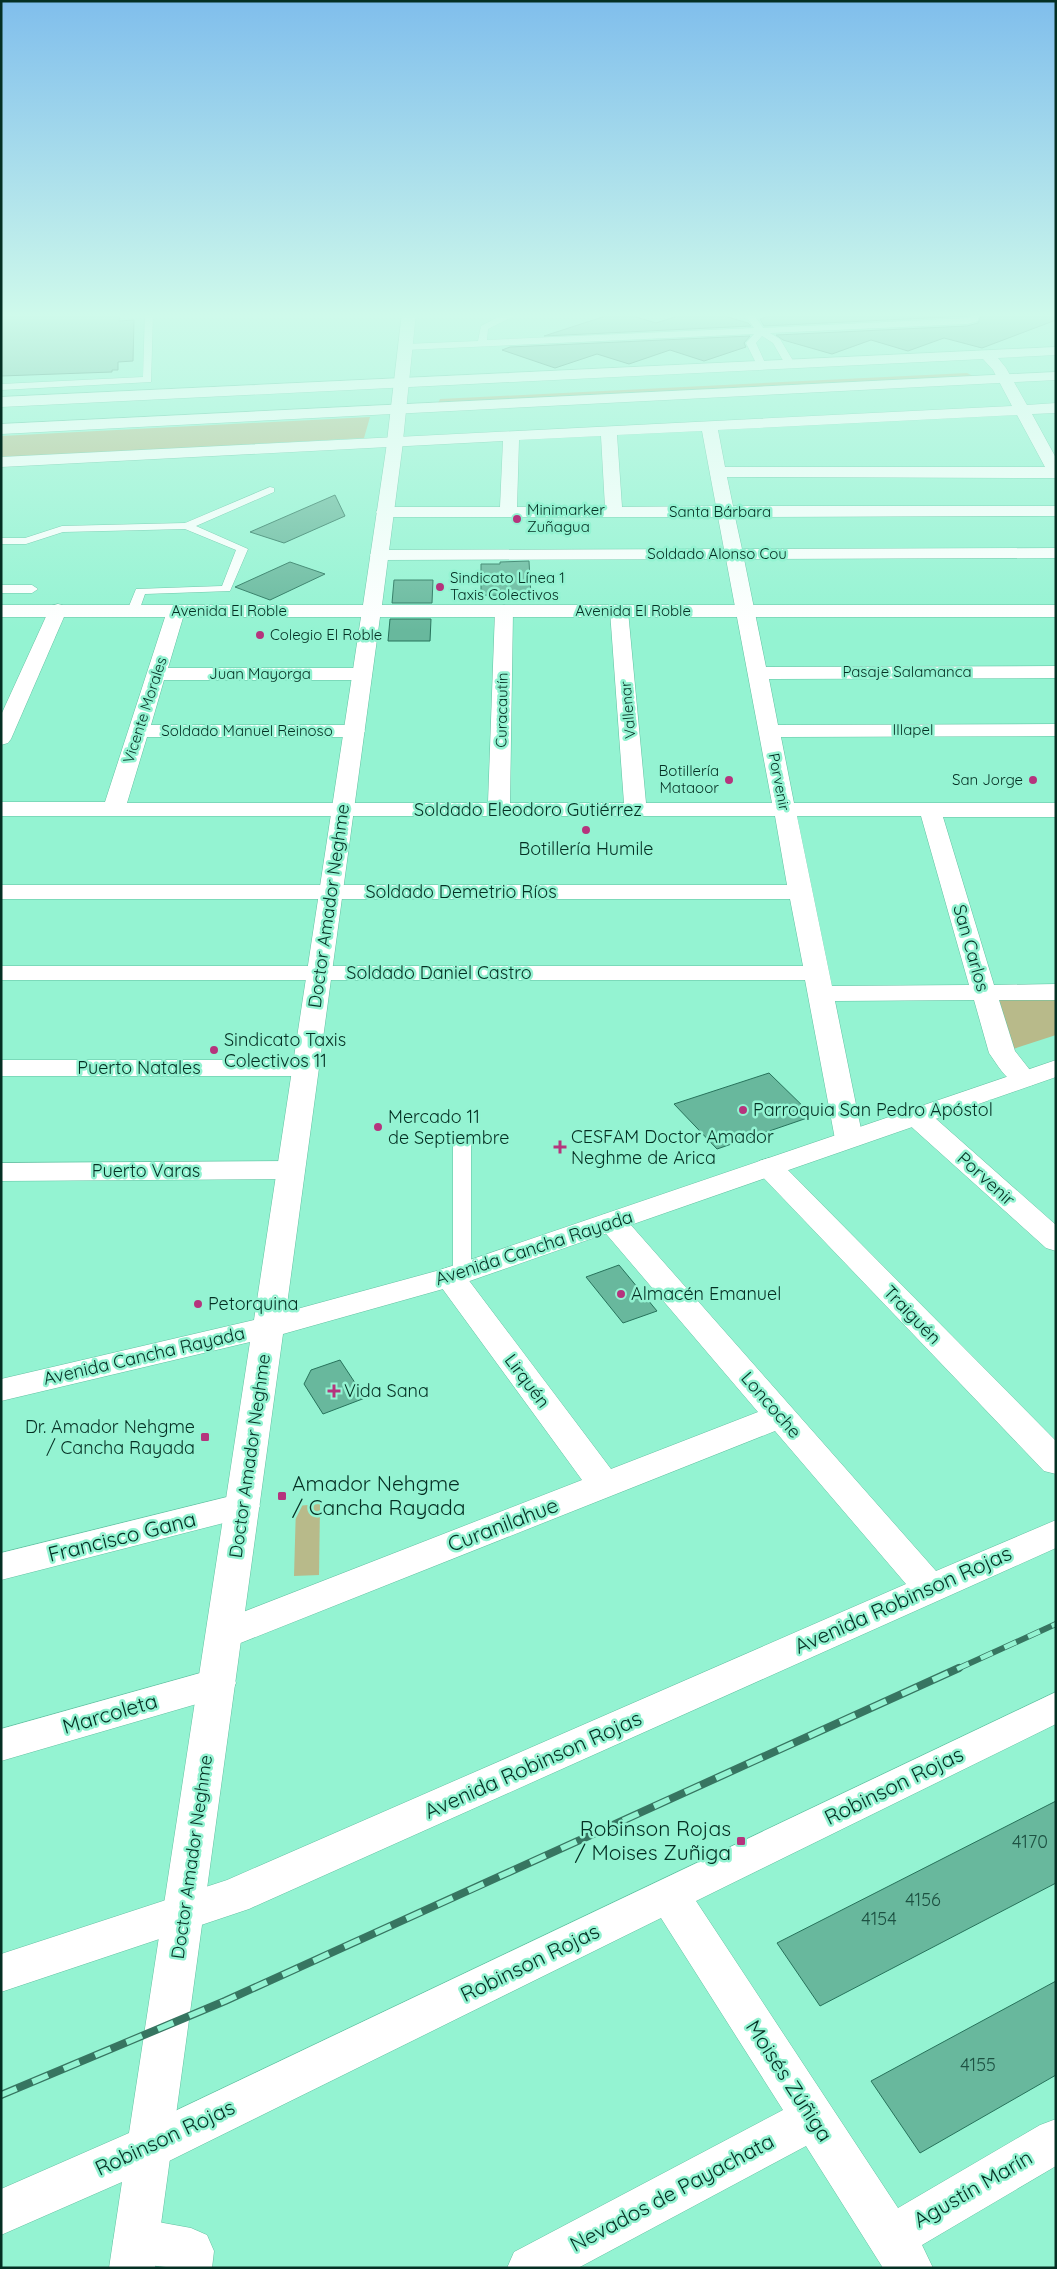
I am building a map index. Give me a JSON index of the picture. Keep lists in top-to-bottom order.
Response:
{
  "streets": {
    "street": [
      "Santa Bárbara",
      "Soldado Alonso Cou",
      "Avenida El Roble",
      "Pasaje Salamanca",
      "Juan Mayorga",
      "Vicente Morales",
      "Curacautín",
      "Vallenar",
      "Illapel",
      "Soldado Manuel Reinoso",
      "Porvenir",
      "Soldado Eleodoro Gutiérrez",
      "Soldado Demetrio Ríos",
      "Doctor Amador Neghme",
      "San Carlos",
      "Soldado Daniel Castro",
      "Puerto Natales",
      "Puerto Varas",
      "Avenida Cancha Rayada",
      "Traiguén",
      "Lirquén",
      "Loncoche",
      "Curanilahue",
      "Francisco Gana",
      "Avenida Robinson Rojas",
      "Marcoleta",
      "Robinson Rojas",
      "Moisés Zúñiga",
      "Agustín Marín",
      "Nevados de Payachata"
    ]
  },
  "crossings": [
    ["Santa Bárbara", "Porvenir"],
    ["Santa Bárbara", "Doctor Amador Neghme"],
    ["Soldado Alonso Cou", "Porvenir"],
    ["Soldado Alonso Cou", "Doctor Amador Neghme"],
    ["Avenida El Roble", "Vicente Morales"],
    ["Avenida El Roble", "Curacautín"],
    ["Avenida El Roble", "Vallenar"],
    ["Avenida El Roble", "Porvenir"],
    ["Avenida El Roble", "Doctor Amador Neghme"],
    ["Pasaje Salamanca", "Porvenir"],
    ["Juan Mayorga", "Vicente Morales"],
    ["Juan Mayorga", "Doctor Amador Neghme"],
    ["Vicente Morales", "Soldado Manuel Reinoso"],
    ["Vicente Morales", "Soldado Eleodoro Gutiérrez"],
    ["Curacautín", "Soldado Eleodoro Gutiérrez"],
    ["Vallenar", "Soldado Eleodoro Gutiérrez"],
    ["Illapel", "Porvenir"],
    ["Soldado Manuel Reinoso", "Doctor Amador Neghme"],
    ["Porvenir", "Soldado Eleodoro Gutiérrez"],
    ["Porvenir", "Soldado Demetrio Ríos"],
    ["Porvenir", "Soldado Daniel Castro"],
    ["Porvenir", "Avenida Cancha Rayada"],
    ["Soldado Eleodoro Gutiérrez", "Doctor Amador Neghme"],
    ["Soldado Eleodoro Gutiérrez", "San Carlos"],
    ["Soldado Demetrio Ríos", "Doctor Amador Neghme"],
    ["Doctor Amador Neghme", "Soldado Daniel Castro"],
    ["Doctor Amador Neghme", "Puerto Natales"],
    ["Doctor Amador Neghme", "Puerto Varas"],
    ["Doctor Amador Neghme", "Avenida Cancha Rayada"],
    ["Doctor Amador Neghme", "Curanilahue"],
    ["Doctor Amador Neghme", "Francisco Gana"],
    ["Doctor Amador Neghme", "Avenida Robinson Rojas"],
    ["Doctor Amador Neghme", "Marcoleta"],
    ["Doctor Amador Neghme", "Robinson Rojas"],
    ["San Carlos", "Soldado Daniel Castro"],
    ["San Carlos", "Avenida Cancha Rayada"],
    ["Avenida Cancha Rayada", "Traiguén"],
    ["Avenida Cancha Rayada", "Lirquén"],
    ["Avenida Cancha Rayada", "Loncoche"],
    ["Lirquén", "Curanilahue"],
    ["Loncoche", "Curanilahue"],
    ["Loncoche", "Avenida Robinson Rojas"],
    ["Robinson Rojas", "Moisés Zúñiga"],
    ["Moisés Zúñiga", "Agustín Marín"],
    ["Moisés Zúñiga", "Nevados de Payachata"]
  ],
  "places": {
    "other": [
      "Minimarker Zuñagua",
      "Sindicato Línea 1 Taxis Colectivos",
      "Colegio El Roble",
      "Botillería Mataoor",
      "San Jorge",
      "Botillería Humile",
      "Sindicato Taxis Colectivos 11",
      "Parroquia San Pedro Apóstol",
      "Mercado 11 de Septiembre",
      "Almacén Emanuel",
      "Petorquina"
    ],
    "health": ["CESFAM Doctor Amador Neghme de Arica", "Vida Sana"],
    "transit": ["Dr. Amador Nehgme / Cancha Rayada", "Amador Nehgme / Cancha Rayada", "Robinson Rojas / Moises Zuñiga"]
  },
  "house_numbers": [
    "4170",
    "4156",
    "4154",
    "4155"
  ]
}
